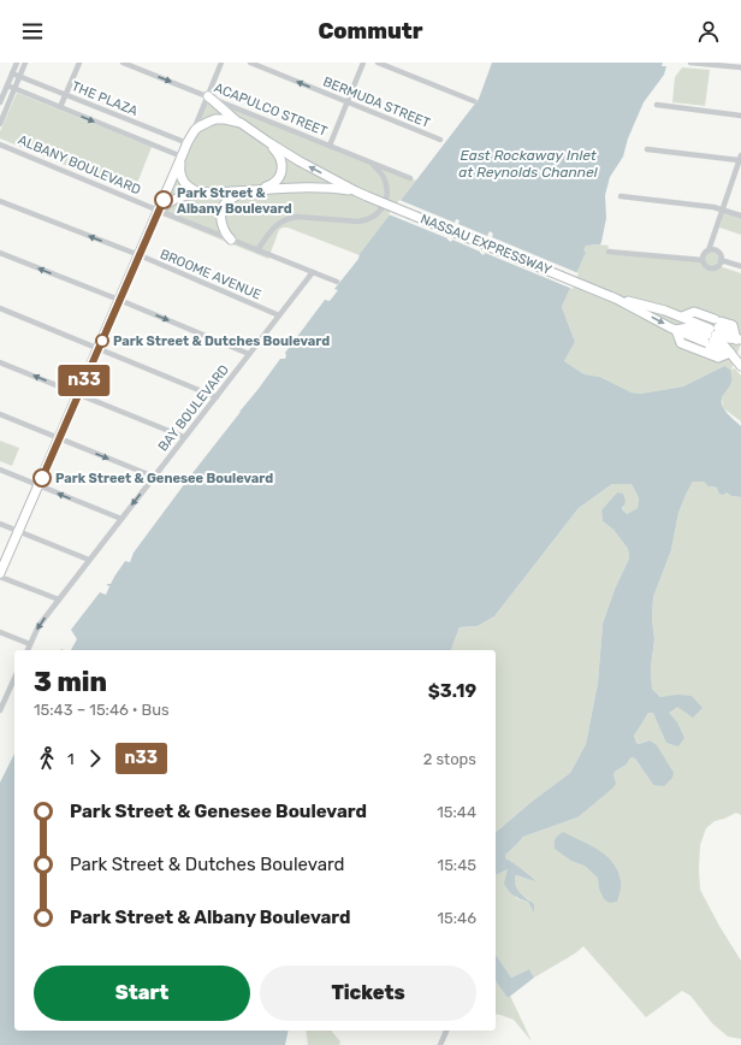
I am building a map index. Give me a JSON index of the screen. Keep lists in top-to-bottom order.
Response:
{
  "streets": {
    "highway": ["NASSAU EXPRESSWAY"],
    "street": [
      "THE PLAZA",
      "BERMUDA STREET",
      "ACAPULCO STREET",
      "ALBANY BOULEVARD",
      "BROOME AVENUE",
      "BAY BOULEVARD"
    ]
  },
  "crossings": [
    ["THE PLAZA", "NASSAU EXPRESSWAY"],
    ["ALBANY BOULEVARD", "NASSAU EXPRESSWAY"],
    ["ALBANY BOULEVARD", "BAY BOULEVARD"],
    ["BROOME AVENUE", "BAY BOULEVARD"]
  ],
  "one_way": ["BERMUDA STREET"],
  "water": ["East Rockaway Inlet at Reynolds Channel"],
  "places": ["Park Street & Albany Boulevard", "Park Street & Dutches Boulevard", "Park Street & Genesee Boulevard"],
  "lines": ["bus line n33"],
  "page": {
    "header": "Commutr",
    "on_map": "n33",
    "heading": ["3 min", "15:43 – 15:46 · Bus", "$3.19"],
    "legs": ["1", "n33", "2 stops"],
    "list": [
      {
        "name": "Park Street & Genesee Boulevard",
        "value": "15:44"
      },
      {
        "name": "Park Street & Dutches Boulevard",
        "value": "15:45"
      },
      {
        "name": "Park Street & Albany Boulevard",
        "value": "15:46"
      }
    ],
    "buttons": ["Start", "Tickets"]
  }
}
